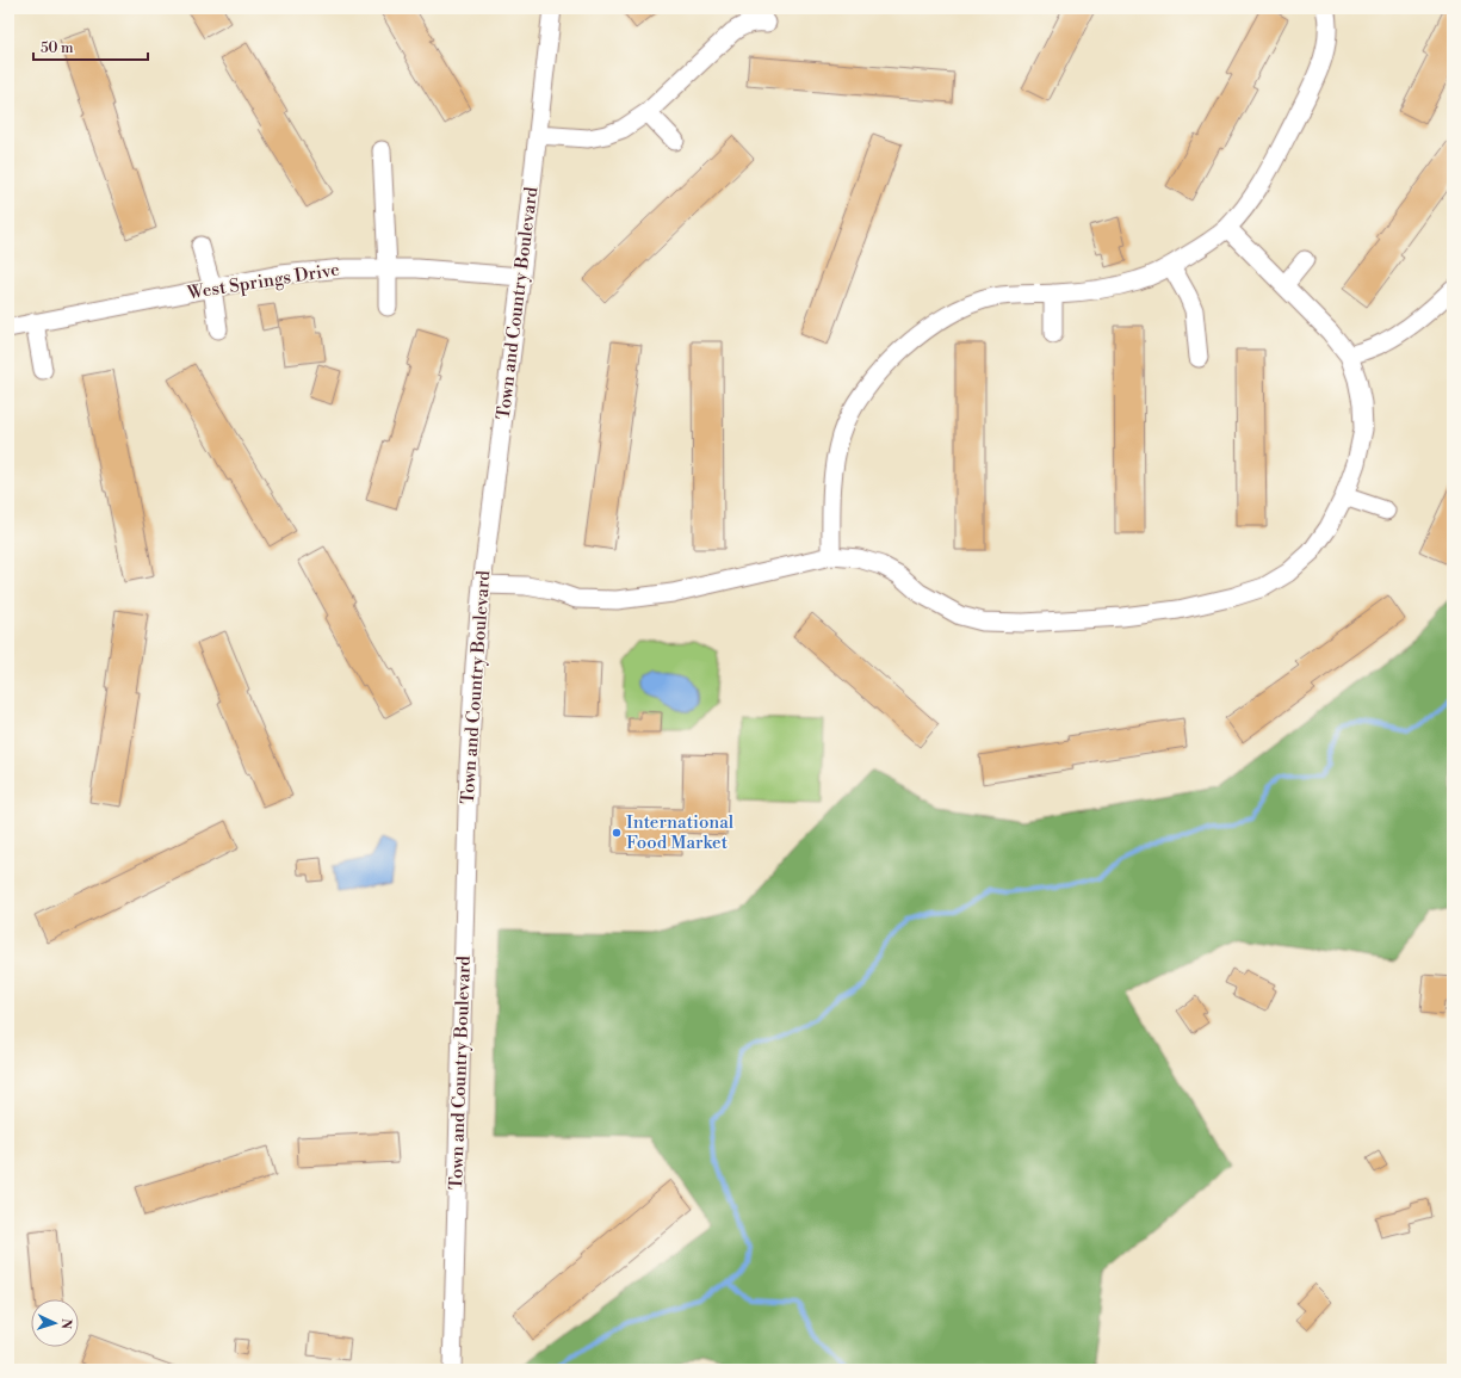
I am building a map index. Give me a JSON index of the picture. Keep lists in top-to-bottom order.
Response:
{
  "streets": {
    "street": ["West Springs Drive", "Town and Country Boulevard"]
  },
  "crossings": [
    ["West Springs Drive", "Town and Country Boulevard"]
  ],
  "places": ["International Food Market"],
  "scale_bar": "50 m",
  "north": "right"
}
